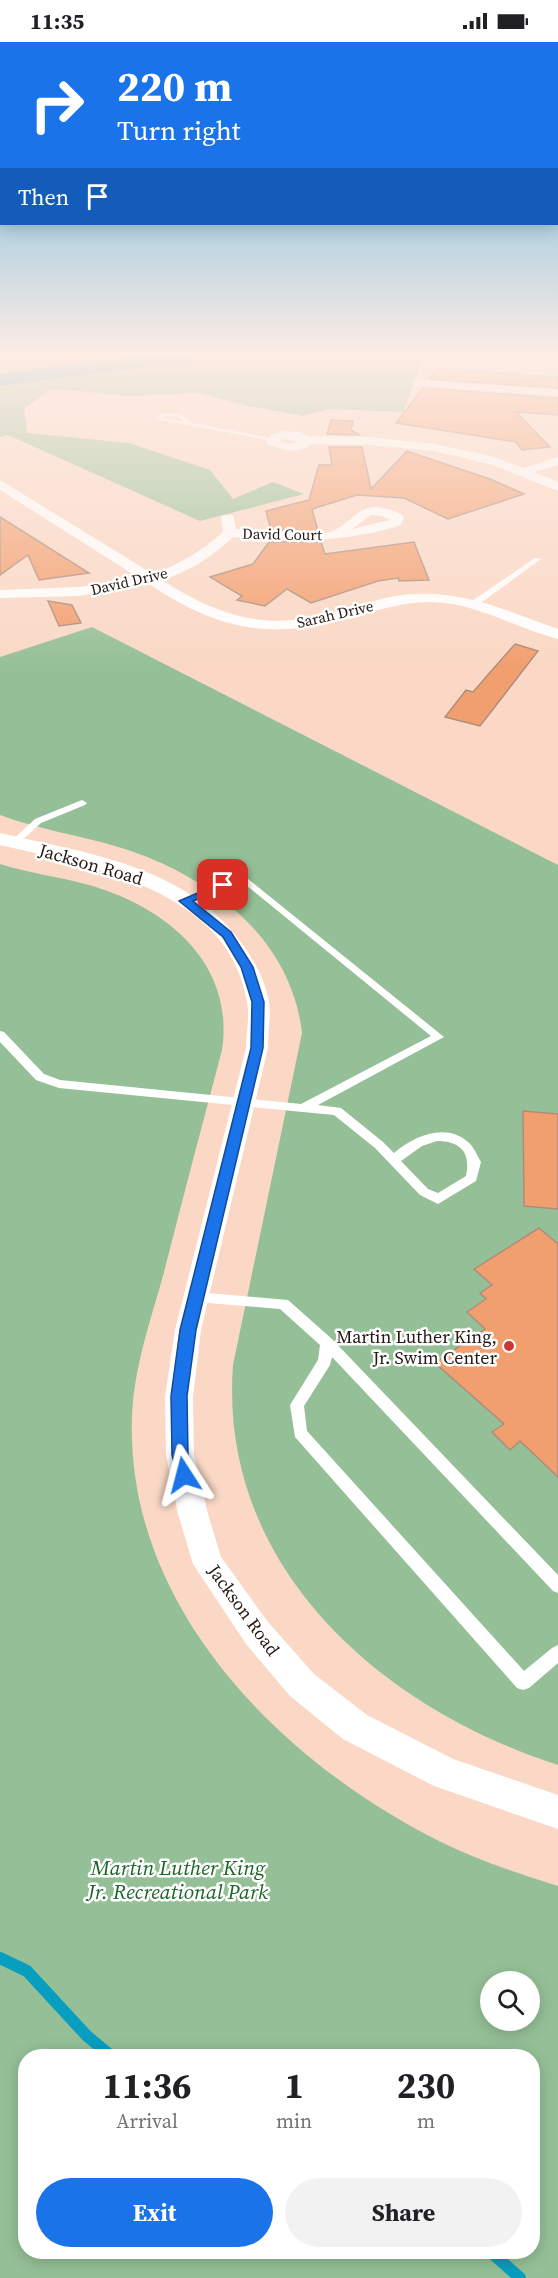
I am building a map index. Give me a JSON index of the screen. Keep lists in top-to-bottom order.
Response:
{
  "streets": {
    "street": [
      "David Court",
      "David Drive",
      "Sarah Drive",
      "Jackson Road"
    ]
  },
  "crossings": [
    ["David Court", "David Drive"],
    ["David Drive", "Sarah Drive"]
  ],
  "parks": ["Martin Luther King Jr. Recreational Park"],
  "places": ["Martin Luther King, Jr. Swim Center"],
  "page": {
    "status": "11:35",
    "turn": ["220 m", "Turn right"],
    "then": "Then",
    "eta": [
      "11:36",
      "Arrival",
      "1",
      "min",
      "230",
      "m"
    ],
    "buttons": ["Exit", "Share"]
  }
}
